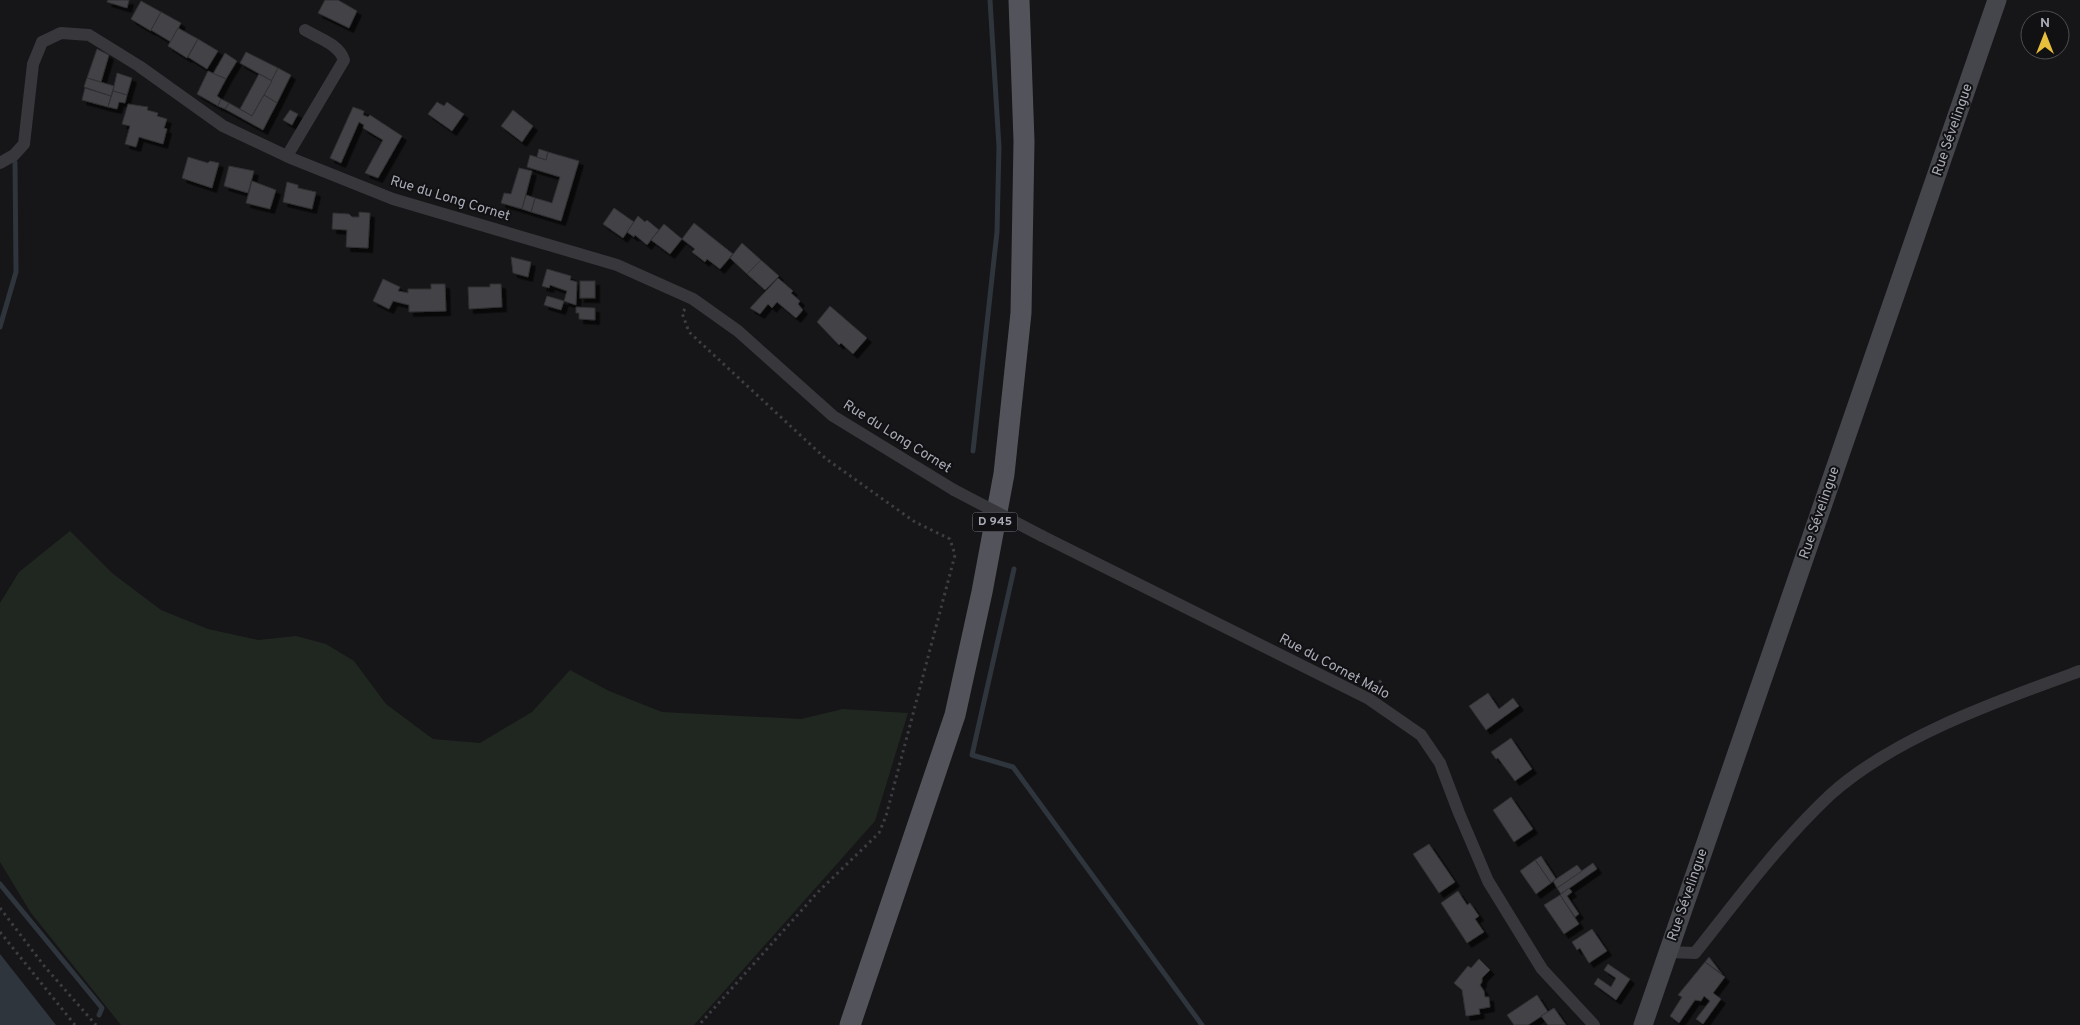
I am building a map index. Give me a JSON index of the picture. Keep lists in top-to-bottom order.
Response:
{
  "streets": {
    "main road": ["Rue Sévelingue", "D 945"],
    "street": ["Rue du Long Cornet", "Rue du Cornet Malo"]
  },
  "crossings": [
    ["Rue du Long Cornet", "Rue du Cornet Malo"]
  ],
  "north": "top"
}
